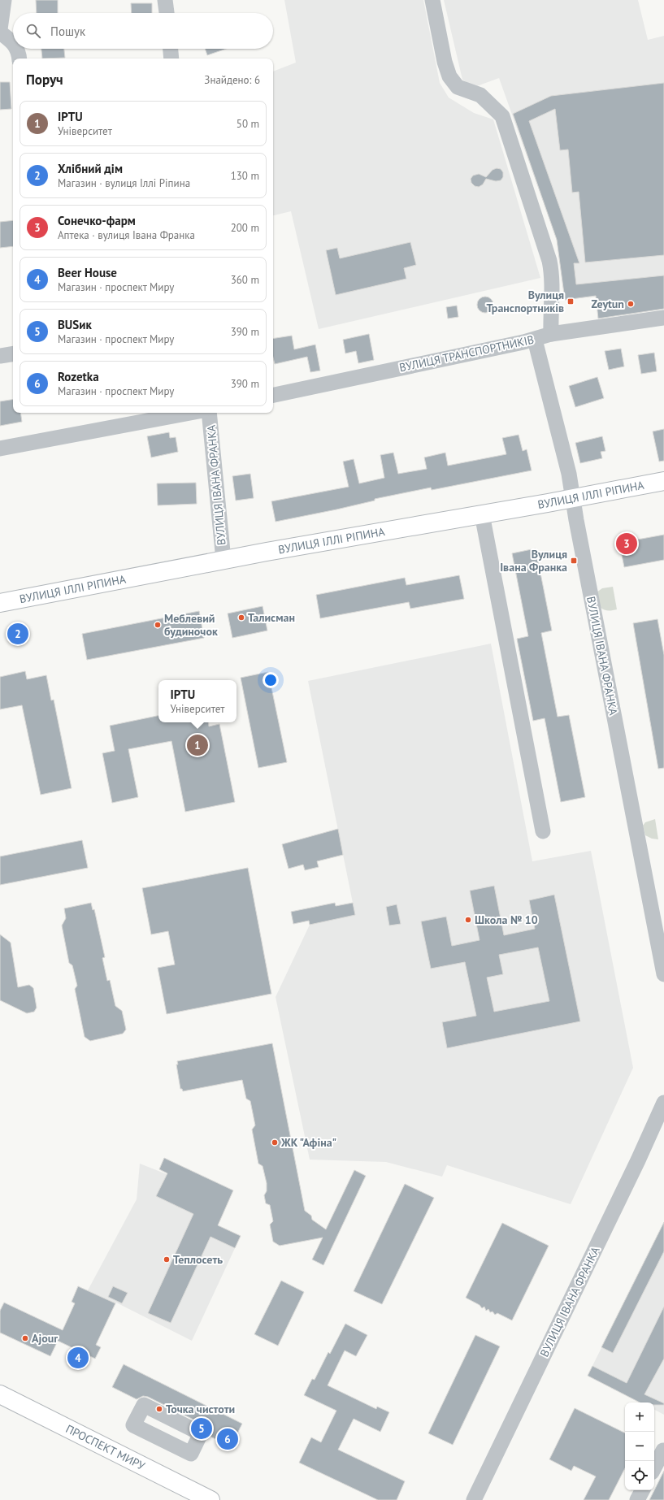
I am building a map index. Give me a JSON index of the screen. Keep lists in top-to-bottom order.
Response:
{
  "streets": {
    "main road": ["ВУЛИЦЯ ІЛЛІ РІПИНА", "ПРОСПЕКТ МИРУ"],
    "street": ["ВУЛИЦЯ ТРАНСПОРТНИКІВ", "ВУЛИЦЯ ІВАНА ФРАНКА"]
  },
  "crossings": [
    ["ВУЛИЦЯ ТРАНСПОРТНИКІВ", "ВУЛИЦЯ ІВАНА ФРАНКА"],
    ["ВУЛИЦЯ ІВАНА ФРАНКА", "ВУЛИЦЯ ІЛЛІ РІПИНА"]
  ],
  "places": {
    "transit": ["Вулиця Транспортників", "Вулиця Івана Франка"],
    "other": [
      "Zeytun",
      "Талисман",
      "Меблевий будиночок",
      "Школа № 10",
      "ЖК \"Афіна\"",
      "Теплосеть",
      "Ajour",
      "Точка чистоти"
    ]
  },
  "page": {
    "search": "Пошук",
    "heading": ["Поруч", "Знайдено: 6"],
    "list": [
      {
        "mark": "1",
        "name": "IPTU",
        "note": "Університет",
        "value": "50 m"
      },
      {
        "mark": "2",
        "name": "Хлібний дім",
        "note": "Магазин · вулиця Іллі Ріпина",
        "value": "130 m"
      },
      {
        "mark": "3",
        "name": "Сонечко-фарм",
        "note": "Аптека · вулиця Івана Франка",
        "value": "200 m"
      },
      {
        "mark": "4",
        "name": "Beer House",
        "note": "Магазин · проспект Миру",
        "value": "360 m"
      },
      {
        "mark": "5",
        "name": "BUSик",
        "note": "Магазин · проспект Миру",
        "value": "390 m"
      },
      {
        "mark": "6",
        "name": "Rozetka",
        "note": "Магазин · проспект Миру",
        "value": "390 m"
      }
    ],
    "pins": [
      "3",
      "2",
      "1",
      "4",
      "5",
      "6"
    ],
    "popup": ["IPTU", "Університет"],
    "map_buttons": ["+", "−"]
  }
}
